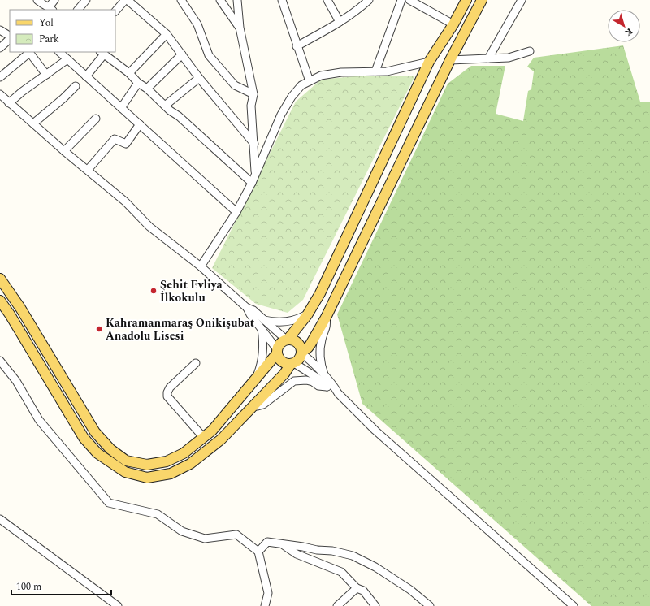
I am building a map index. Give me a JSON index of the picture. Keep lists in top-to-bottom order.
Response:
{
  "places": ["Şehit Evliya İlkokulu", "Kahramanmaraş Onikişubat Anadolu Lisesi"],
  "legend": ["Yol", "Park"],
  "scale_bar": "100 m",
  "north": "bottom right"
}
